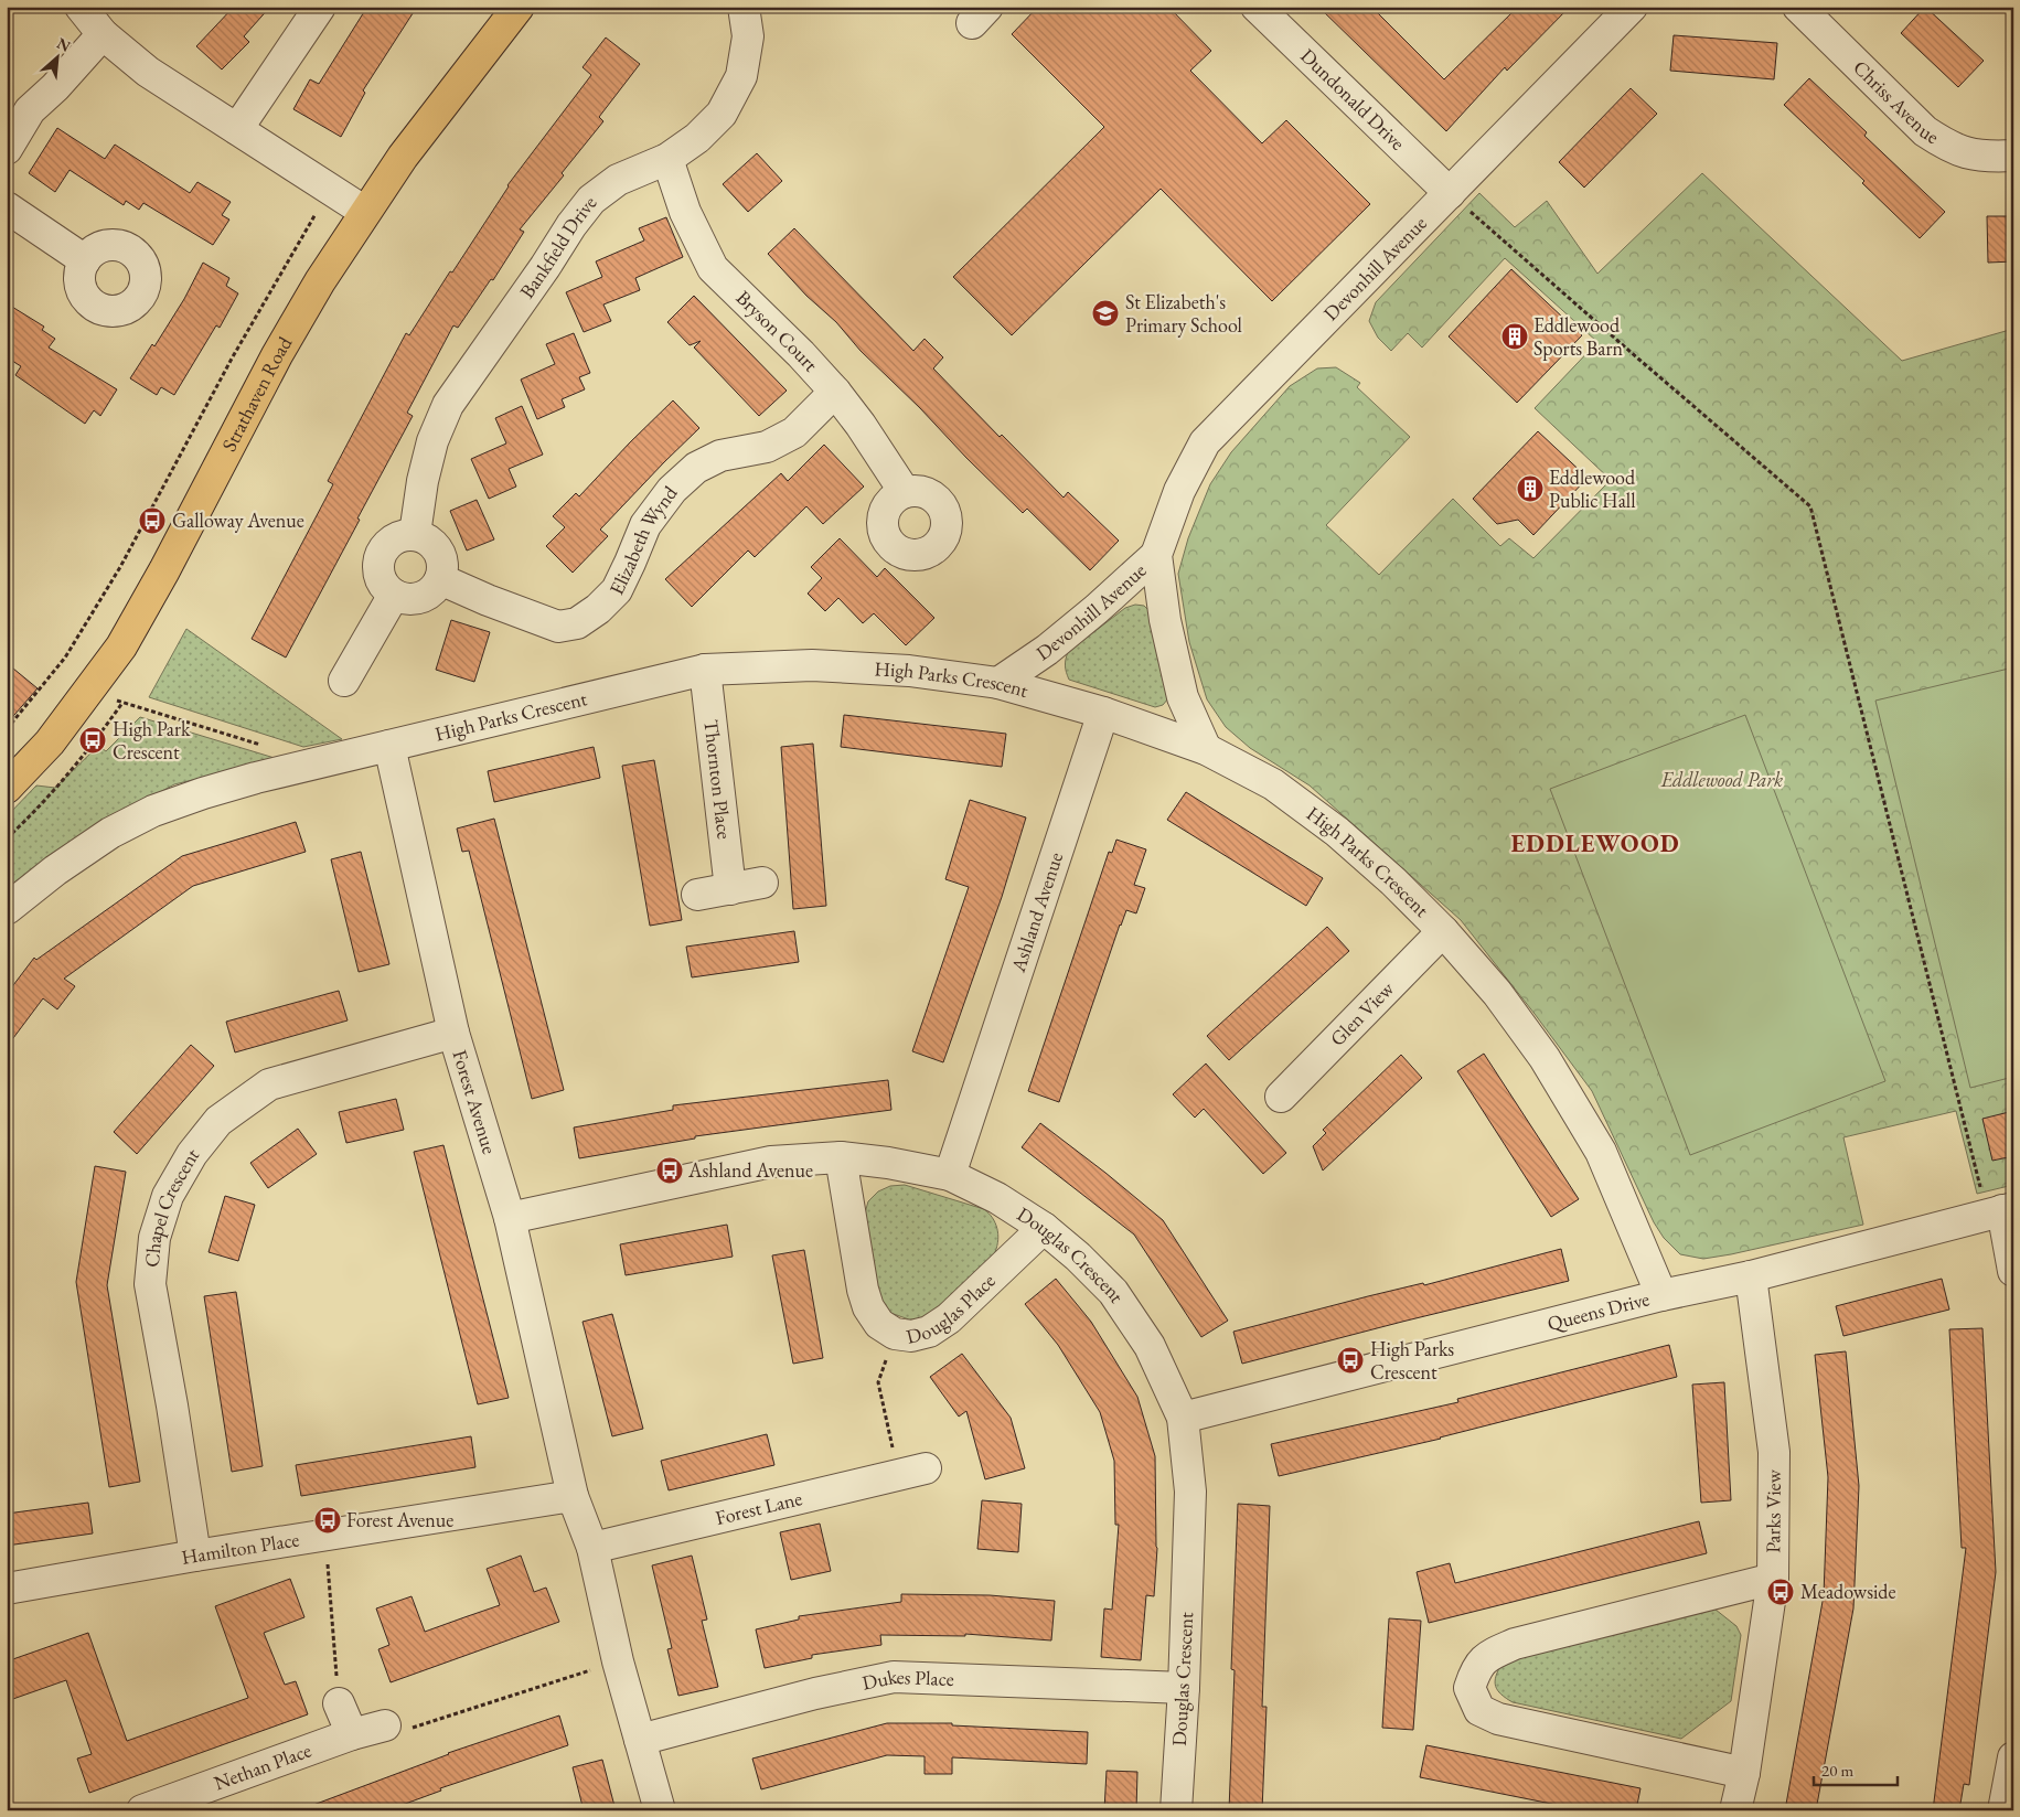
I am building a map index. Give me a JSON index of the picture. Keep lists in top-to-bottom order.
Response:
{
  "streets": {
    "main road": ["Strathaven Road"],
    "street": [
      "Dundonald Drive",
      "Chriss Avenue",
      "Bankfield Drive",
      "Devonhill Avenue",
      "Bryson Court",
      "Elizabeth Wynd",
      "High Parks Crescent",
      "Thornton Place",
      "Ashland Avenue",
      "Glen View",
      "Forest Avenue",
      "Chapel Crescent",
      "Douglas Crescent",
      "Douglas Place",
      "Queens Drive",
      "Forest Lane",
      "Parks View",
      "Hamilton Place",
      "Dukes Place",
      "Nethan Place"
    ]
  },
  "crossings": [
    ["Dundonald Drive", "Devonhill Avenue"],
    ["Bankfield Drive", "Bryson Court"],
    ["Bankfield Drive", "Elizabeth Wynd"],
    ["Devonhill Avenue", "High Parks Crescent"],
    ["Bryson Court", "Elizabeth Wynd"],
    ["High Parks Crescent", "Thornton Place"],
    ["High Parks Crescent", "Ashland Avenue"],
    ["High Parks Crescent", "Glen View"],
    ["High Parks Crescent", "Forest Avenue"],
    ["High Parks Crescent", "Queens Drive"],
    ["Ashland Avenue", "Douglas Crescent"],
    ["Forest Avenue", "Chapel Crescent"],
    ["Forest Avenue", "Douglas Crescent"],
    ["Forest Avenue", "Forest Lane"],
    ["Forest Avenue", "Hamilton Place"],
    ["Forest Avenue", "Dukes Place"],
    ["Chapel Crescent", "Hamilton Place"],
    ["Douglas Crescent", "Douglas Place"],
    ["Douglas Crescent", "Queens Drive"],
    ["Douglas Crescent", "Dukes Place"],
    ["Queens Drive", "Parks View"]
  ],
  "districts": ["EDDLEWOOD"],
  "parks": ["Eddlewood Park"],
  "places": {
    "school or university": ["St Elizabeth's Primary School"],
    "building": ["Eddlewood Sports Barn", "Eddlewood Public Hall"],
    "bus stop": [
      "Galloway Avenue",
      "High Park Crescent",
      "Ashland Avenue",
      "High Parks Crescent",
      "Forest Avenue",
      "Meadowside"
    ]
  },
  "scale_bar": "20 m",
  "north": "top right"
}
